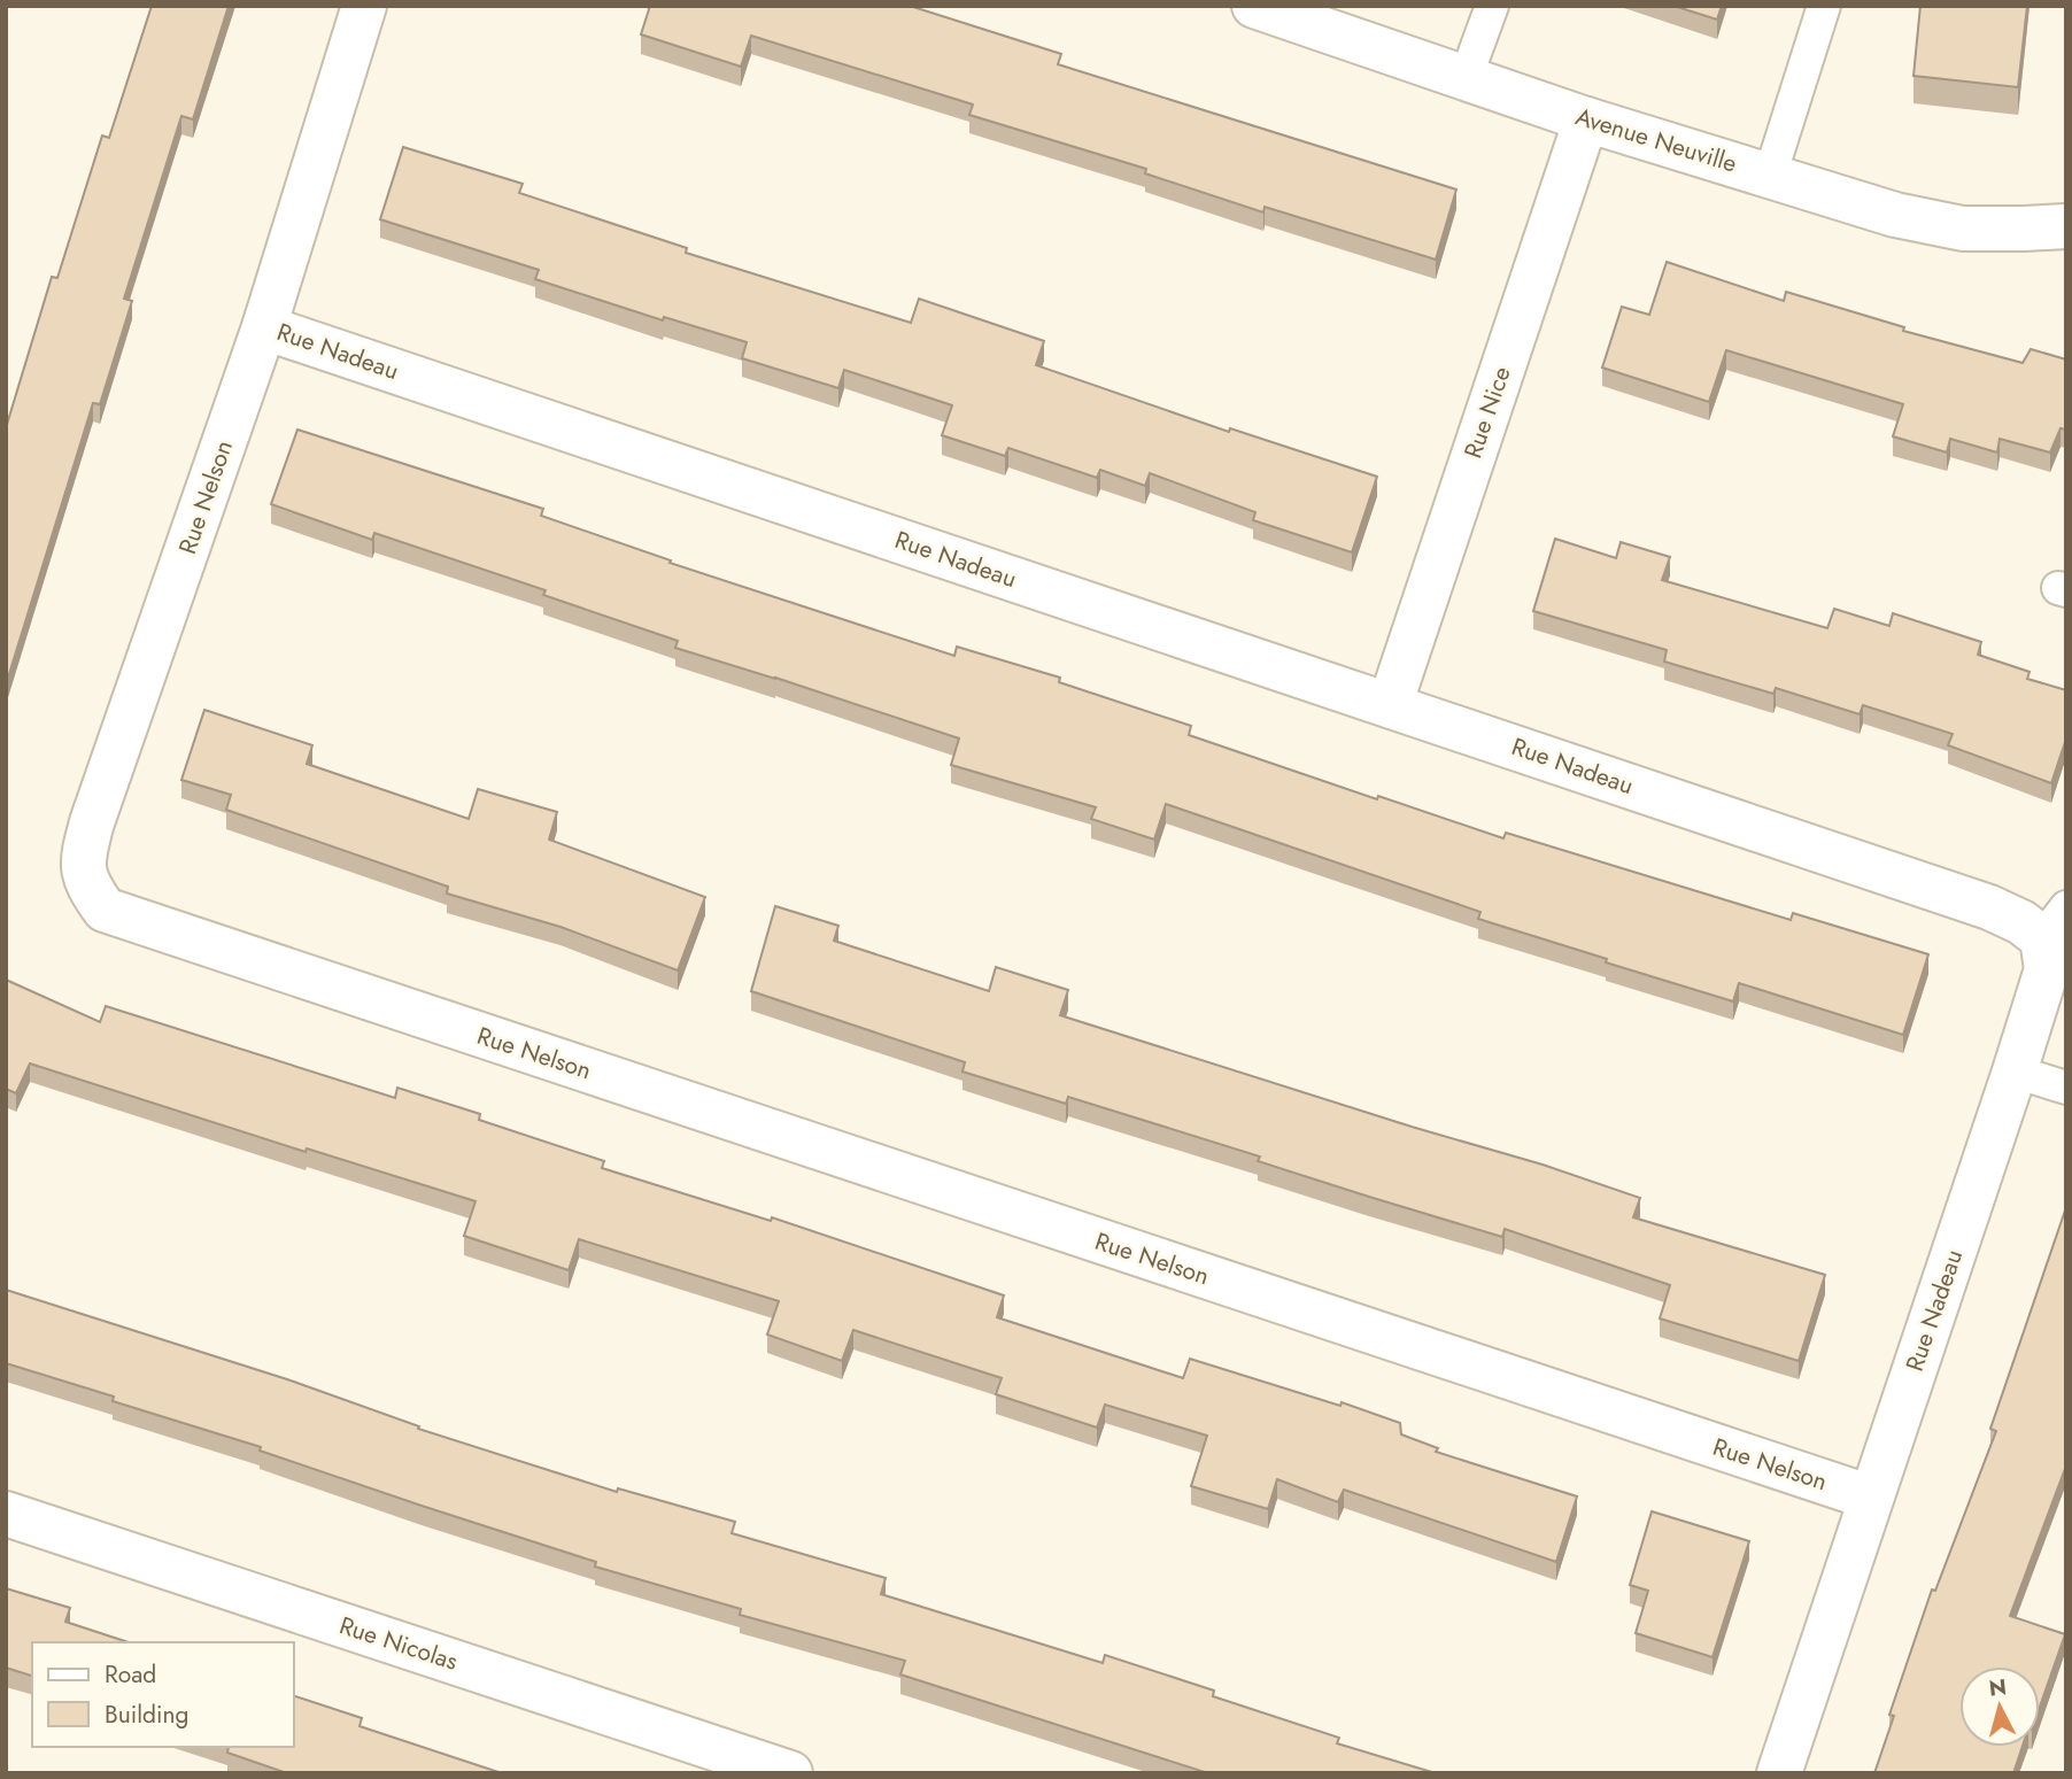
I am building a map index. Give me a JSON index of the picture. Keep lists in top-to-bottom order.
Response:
{
  "streets": {
    "street": [
      "Avenue Neuville",
      "Rue Nadeau",
      "Rue Nice",
      "Rue Nelson",
      "Rue Nicolas"
    ]
  },
  "crossings": [
    ["Avenue Neuville", "Rue Nice"],
    ["Rue Nadeau", "Rue Nice"],
    ["Rue Nadeau", "Rue Nelson"]
  ],
  "legend": ["Road", "Building"],
  "north": "top"
}
